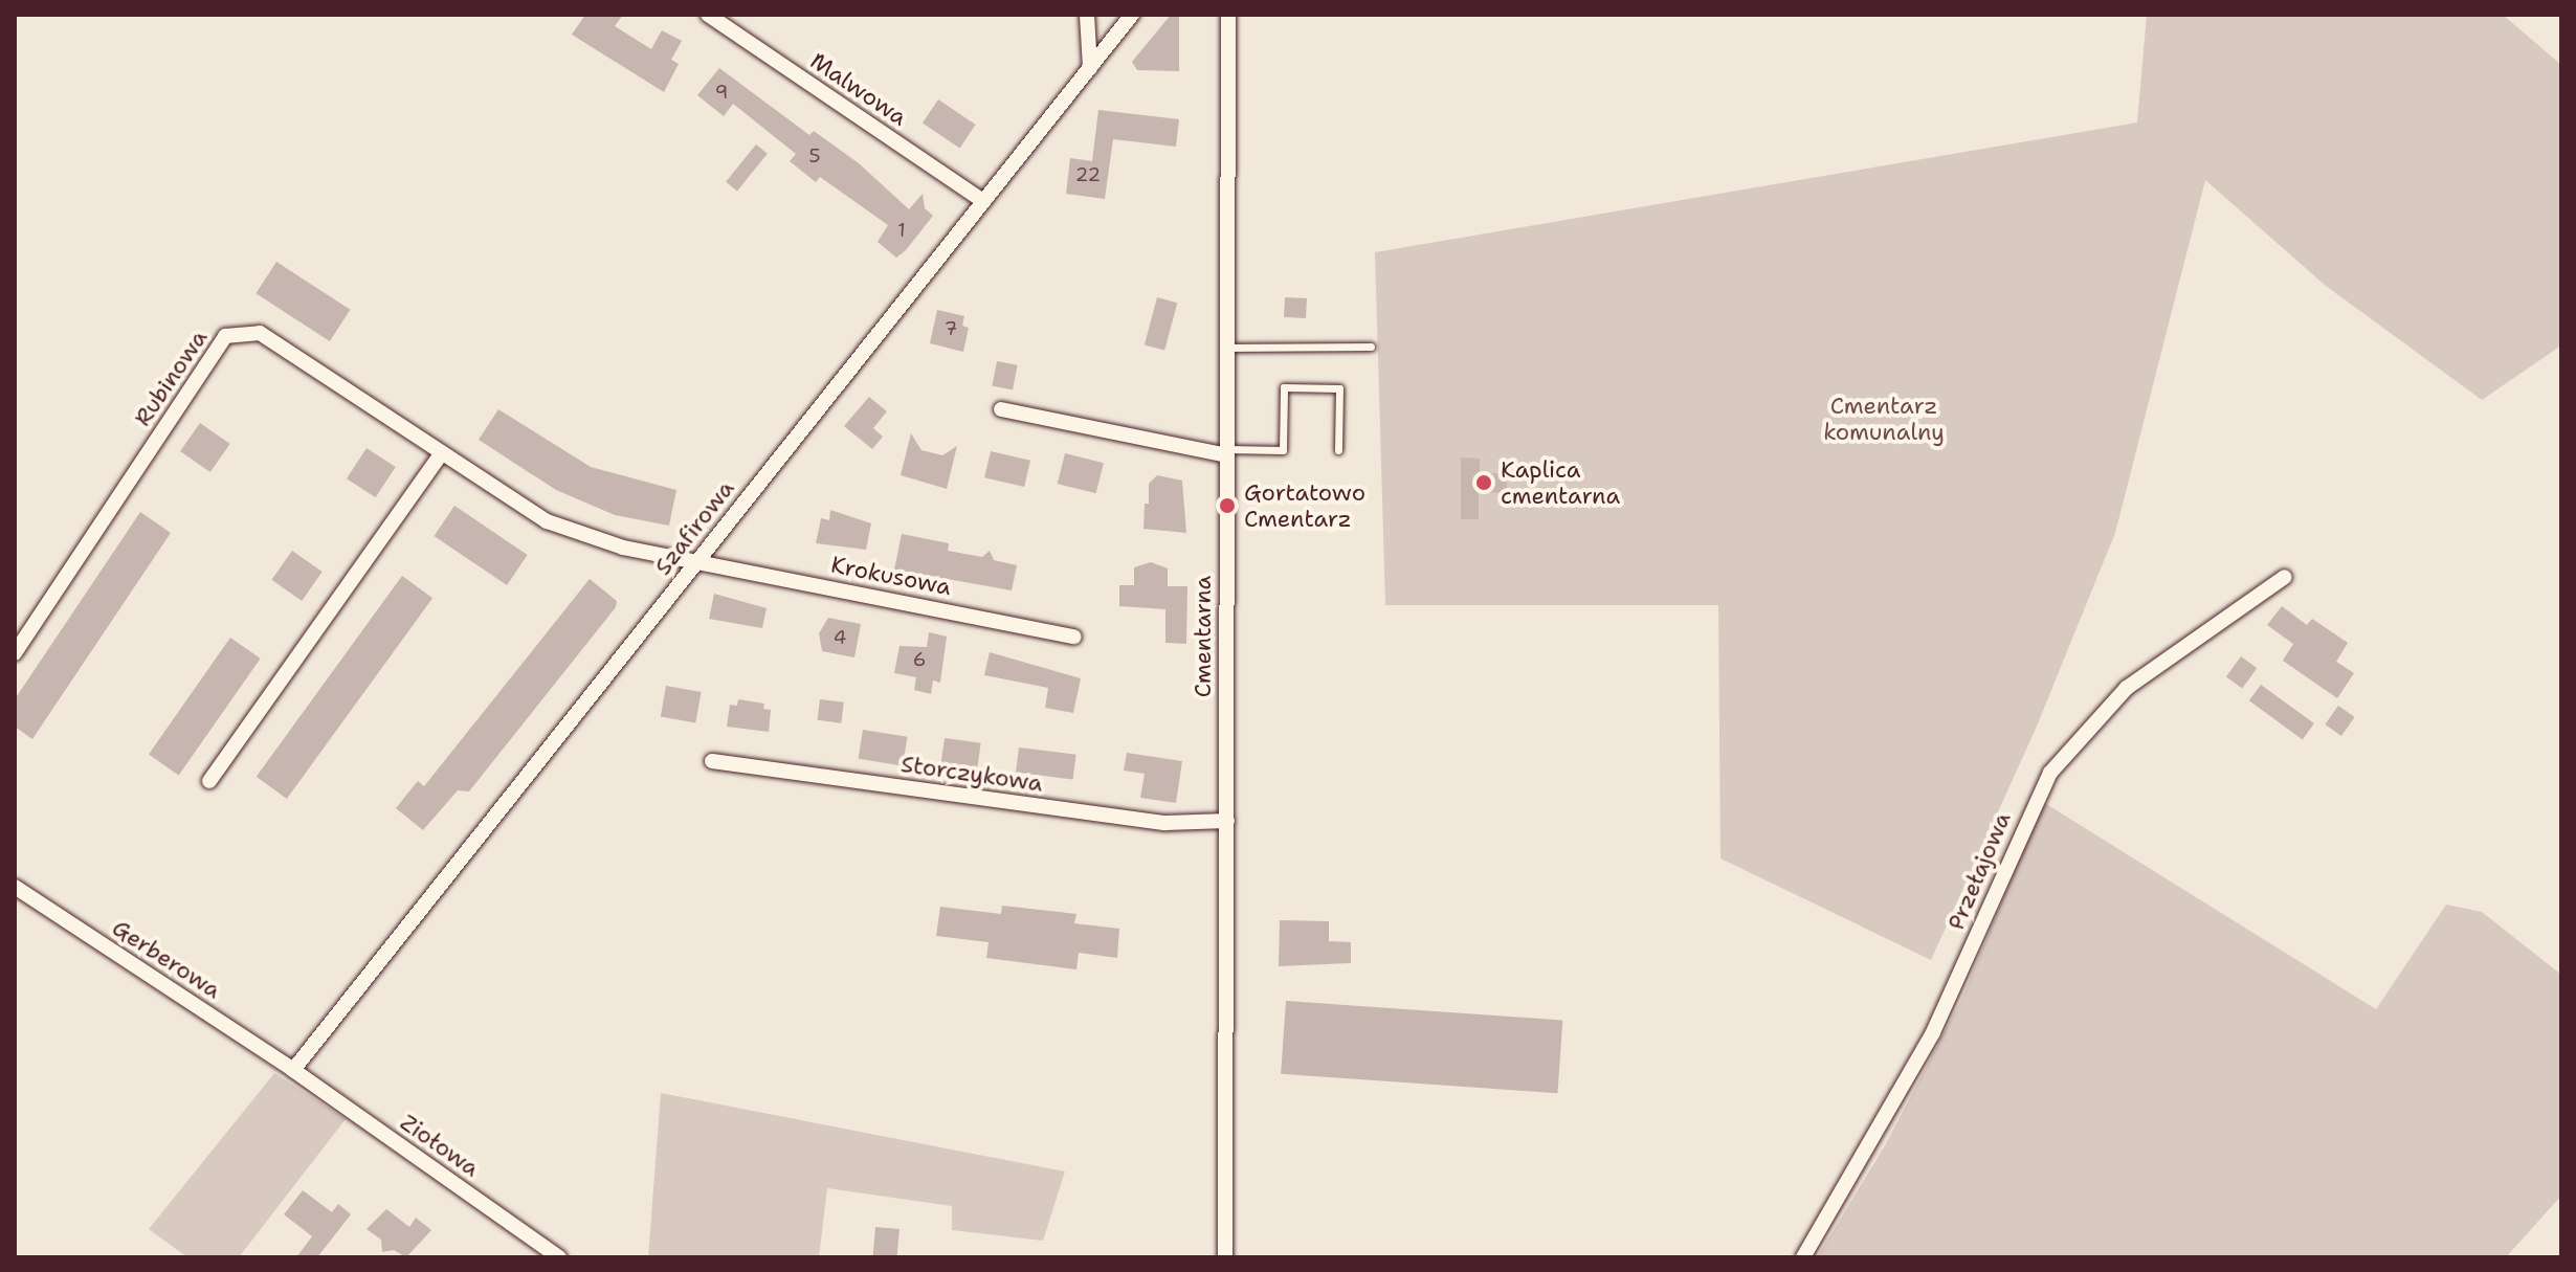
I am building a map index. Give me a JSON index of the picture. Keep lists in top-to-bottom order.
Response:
{
  "streets": {
    "street": [
      "Malwowa",
      "Rubinowa",
      "Szafirowa",
      "Krokusowa",
      "Cmentarna",
      "Storczykowa",
      "Przełajowa",
      "Gerberowa",
      "Ziołowa"
    ]
  },
  "crossings": [
    ["Malwowa", "Szafirowa"],
    ["Rubinowa", "Szafirowa"],
    ["Rubinowa", "Krokusowa"],
    ["Szafirowa", "Krokusowa"],
    ["Szafirowa", "Gerberowa"],
    ["Szafirowa", "Ziołowa"],
    ["Cmentarna", "Storczykowa"],
    ["Gerberowa", "Ziołowa"]
  ],
  "parks": ["Cmentarz komunalny"],
  "places": ["Kaplica cmentarna", "Gortatowo Cmentarz"],
  "house_numbers": [
    "9",
    "5",
    "22",
    "1",
    "7",
    "4",
    "6"
  ]
}
